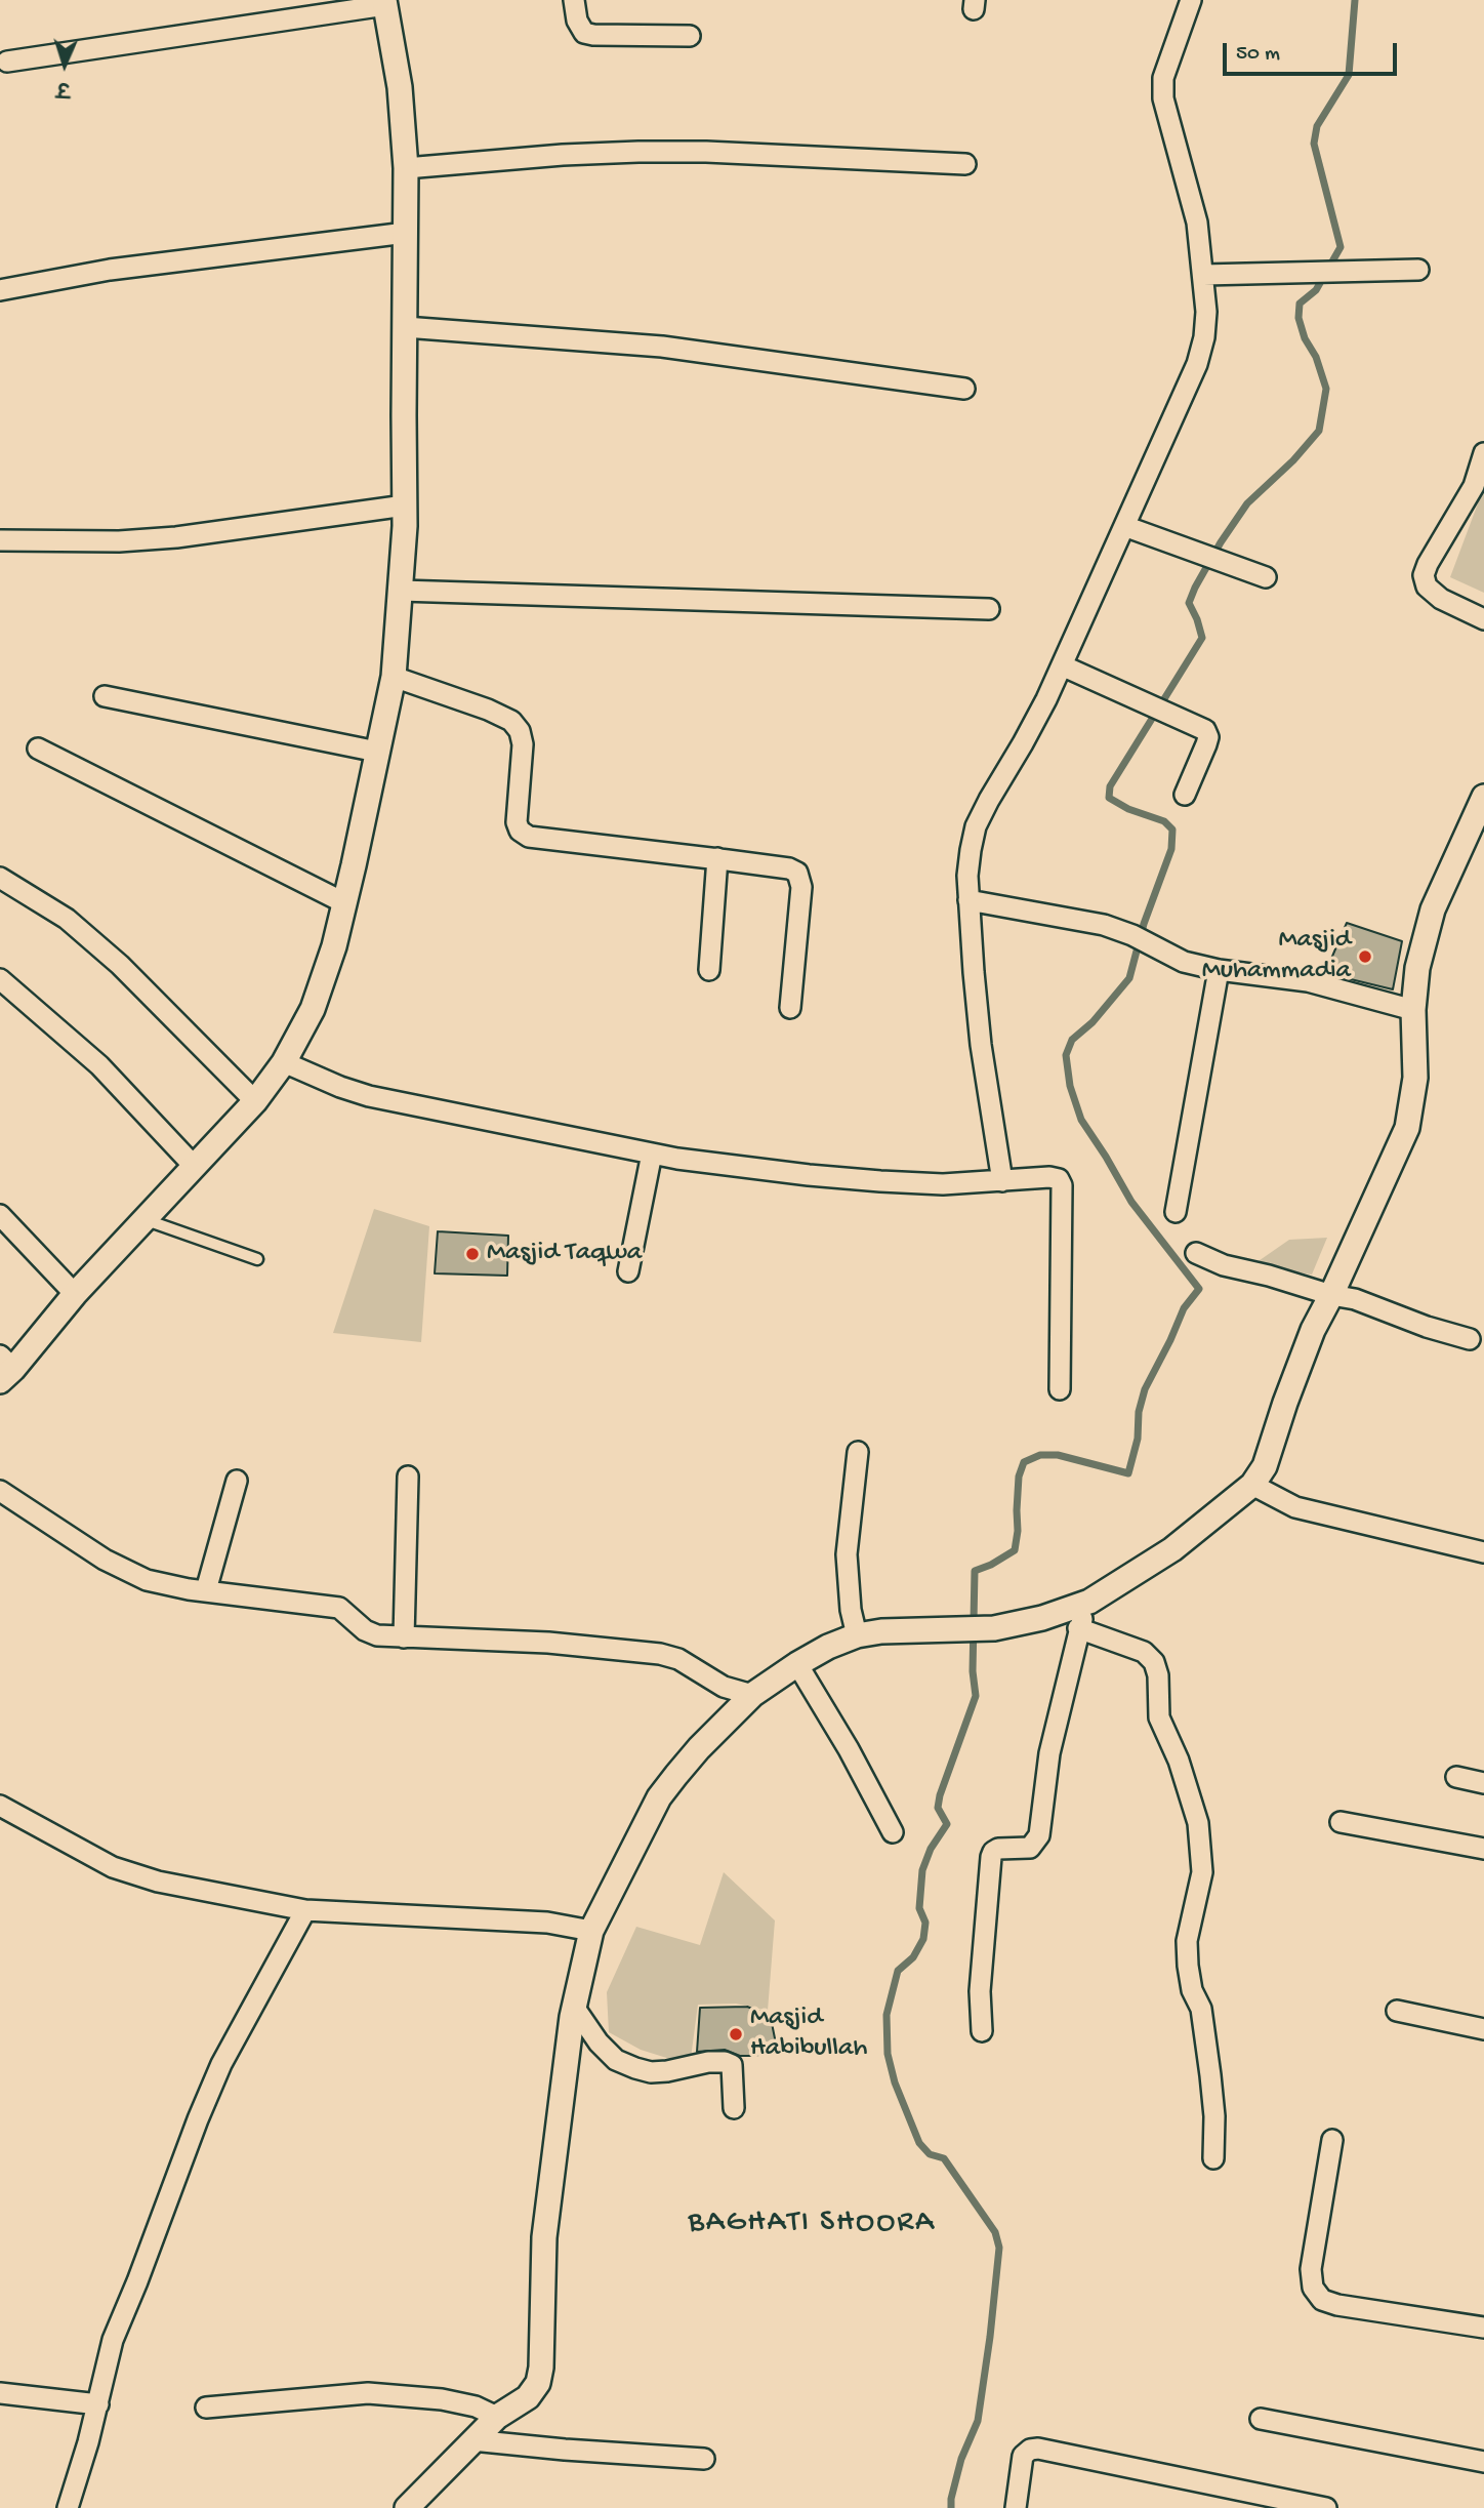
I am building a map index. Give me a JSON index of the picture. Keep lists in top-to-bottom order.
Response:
{
  "districts": ["BAGHATI SHOORA"],
  "places": ["Masjid Muhammadia", "Masjid Taqwa", "Masjid Habibullah"],
  "scale_bar": "50 m",
  "north": "bottom"
}
